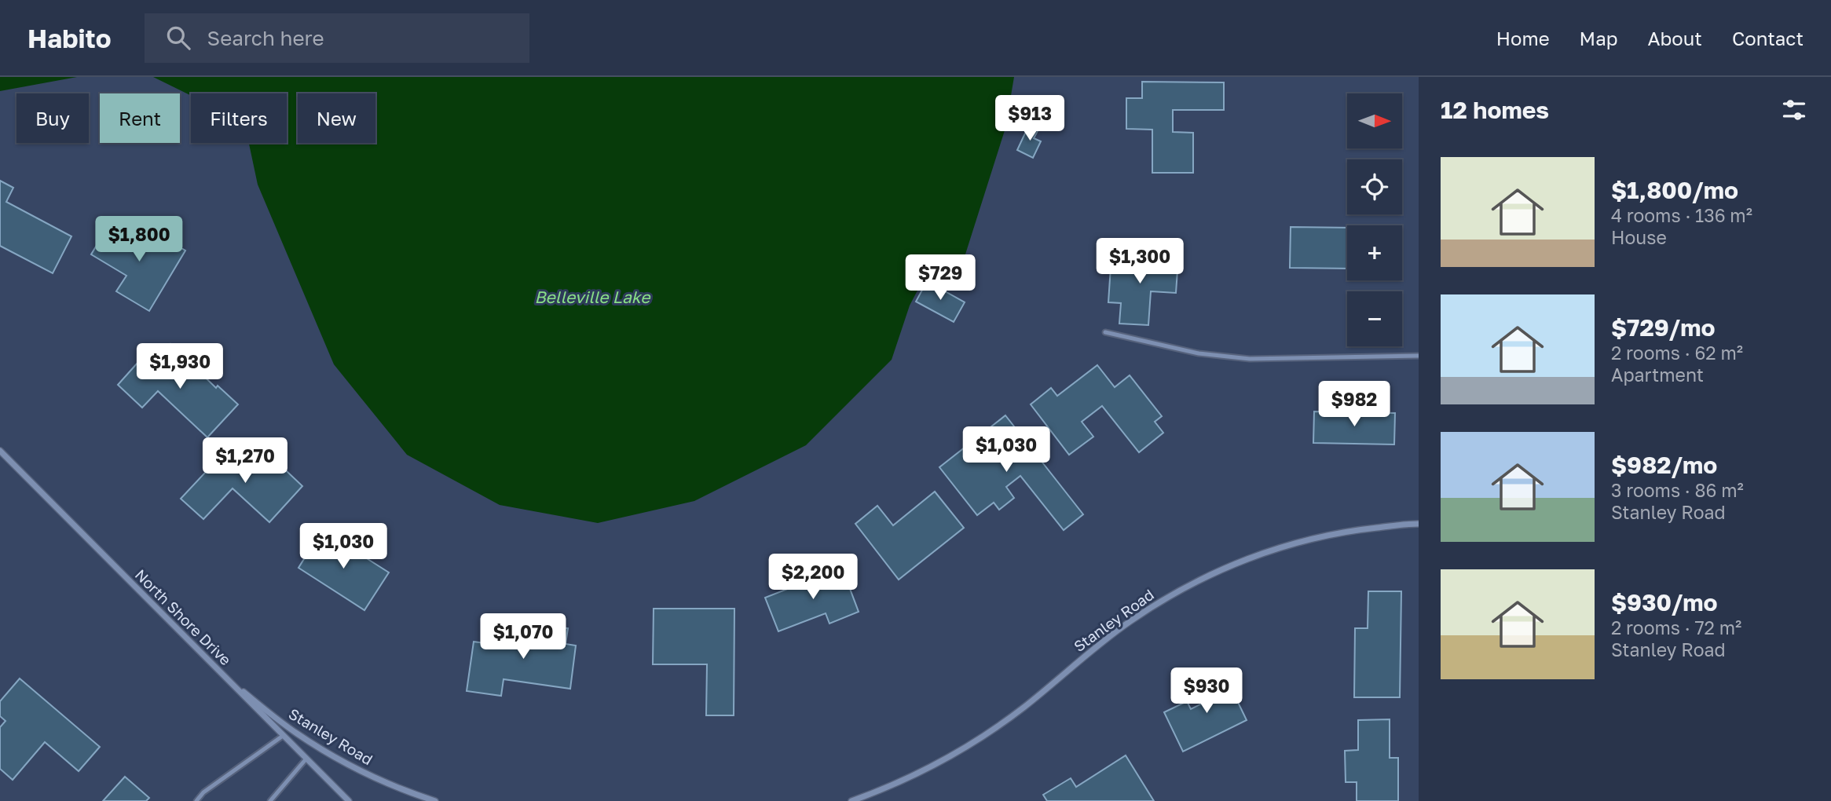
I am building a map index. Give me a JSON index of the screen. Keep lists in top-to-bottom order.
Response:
{
  "streets": {
    "street": ["North Shore Drive", "Stanley Road"]
  },
  "crossings": [
    ["North Shore Drive", "Stanley Road"]
  ],
  "water": ["Belleville Lake"],
  "north": "right",
  "page": {
    "header": "Habito",
    "search": "Search here",
    "nav": [
      "Home",
      "Map",
      "About",
      "Contact"
    ],
    "heading": "12 homes",
    "map_buttons": ["+", "−"],
    "chip": [
      "Buy",
      "Rent",
      "Filters",
      "New"
    ],
    "price": [
      "$913",
      "$1,800",
      "$1,300",
      "$729",
      "$1,930",
      "$982",
      "$1,030",
      "$1,270",
      "$1,030",
      "$2,200",
      "$1,070",
      "$930"
    ],
    "list": [
      {
        "name": "$1,800/mo",
        "note": "4 rooms · 136 m² · House"
      },
      {
        "name": "$729/mo",
        "note": "2 rooms · 62 m² · Apartment"
      },
      {
        "name": "$982/mo",
        "note": "3 rooms · 86 m² · Stanley Road"
      },
      {
        "name": "$930/mo",
        "note": "2 rooms · 72 m² · Stanley Road"
      }
    ]
  }
}
